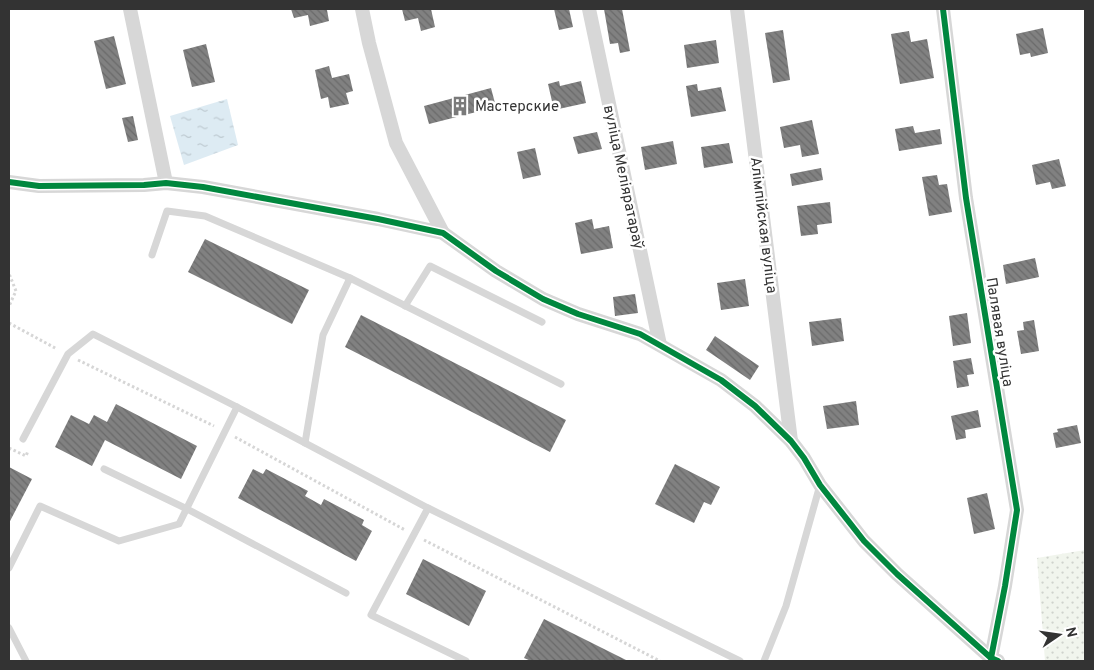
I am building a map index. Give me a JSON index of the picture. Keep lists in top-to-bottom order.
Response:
{
  "streets": {
    "street": ["вуліца Меліяратараў", "Алімпійская вуліца", "Палявая вуліца"]
  },
  "places": {
    "building": ["Мастерские"]
  },
  "north": "right"
}
